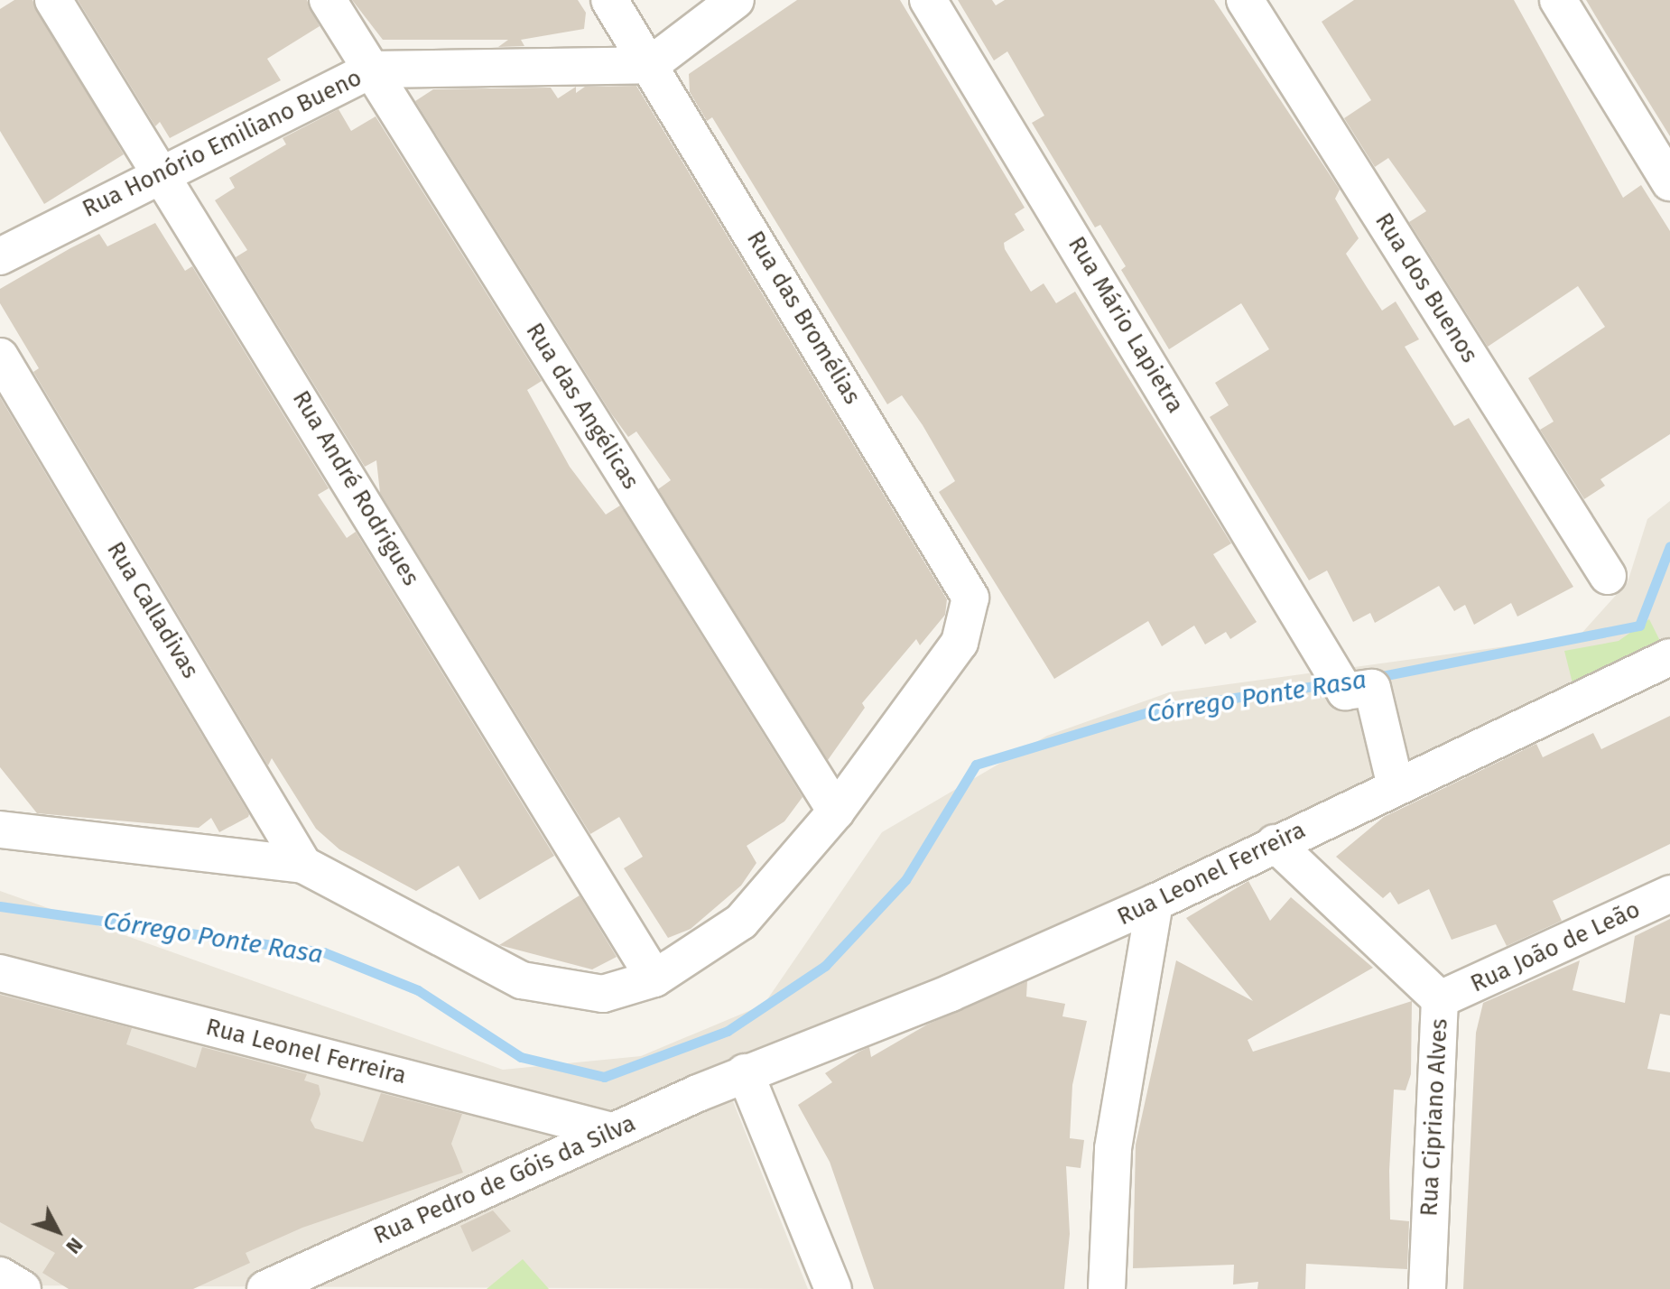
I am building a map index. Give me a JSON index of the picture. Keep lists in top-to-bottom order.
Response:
{
  "streets": {
    "street": [
      "Rua Honório Emiliano Bueno",
      "Rua dos Buenos",
      "Rua das Bromélias",
      "Rua Mário Lapietra",
      "Rua das Angélicas",
      "Rua André Rodrigues",
      "Rua Calladivas",
      "Rua Leonel Ferreira",
      "Rua João de Leão",
      "Rua Cipriano Alves",
      "Rua Pedro de Góis da Silva"
    ]
  },
  "crossings": [
    ["Rua Honório Emiliano Bueno", "Rua das Bromélias"],
    ["Rua Honório Emiliano Bueno", "Rua das Angélicas"],
    ["Rua Honório Emiliano Bueno", "Rua André Rodrigues"],
    ["Rua das Bromélias", "Rua das Angélicas"],
    ["Rua Mário Lapietra", "Rua Leonel Ferreira"],
    ["Rua Leonel Ferreira", "Rua Cipriano Alves"],
    ["Rua Leonel Ferreira", "Rua Pedro de Góis da Silva"],
    ["Rua João de Leão", "Rua Cipriano Alves"]
  ],
  "water": ["Córrego Ponte Rasa"],
  "north": "bottom right"
}
